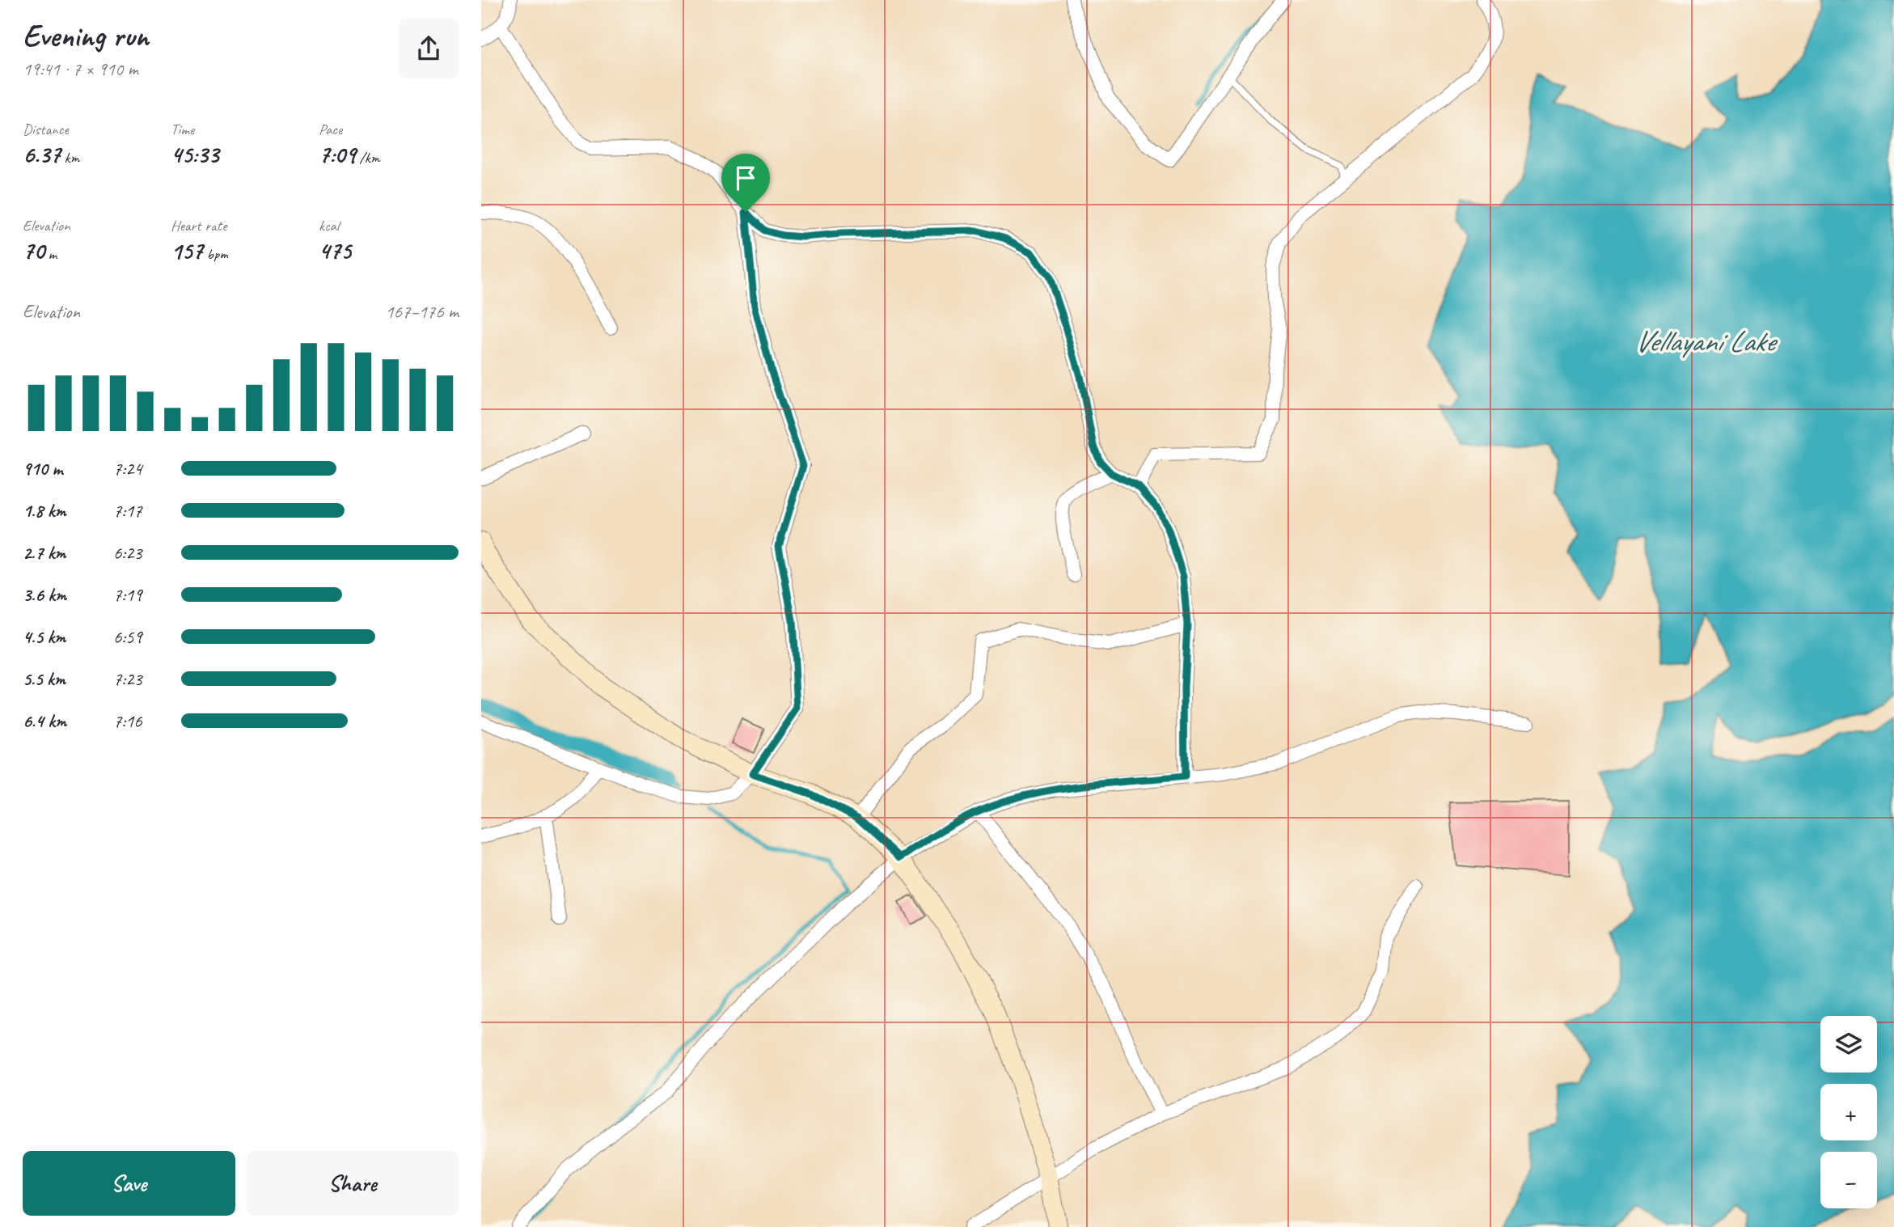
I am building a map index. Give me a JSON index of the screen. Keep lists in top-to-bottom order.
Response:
{
  "water": ["Vellayani Lake"],
  "page": {
    "heading": ["Evening run", "19:41 · 7 × 910 m"],
    "stats": [
      ["Distance", "6.37 km"],
      ["Time", "45:33"],
      ["Pace", "7:09 /km"],
      ["Elevation", "70 m"],
      ["Heart rate", "157 bpm"],
      ["kcal", "475"]
    ],
    "chart": ["Elevation", "167–176 m"],
    "list": [
      {
        "name": "910 m",
        "note": "7:24"
      },
      {
        "name": "1.8 km",
        "note": "7:17"
      },
      {
        "name": "2.7 km",
        "note": "6:23"
      },
      {
        "name": "3.6 km",
        "note": "7:19"
      },
      {
        "name": "4.5 km",
        "note": "6:59"
      },
      {
        "name": "5.5 km",
        "note": "7:23"
      },
      {
        "name": "6.4 km",
        "note": "7:16"
      }
    ],
    "map_buttons": ["+", "−"],
    "buttons": ["Save", "Share"]
  }
}
